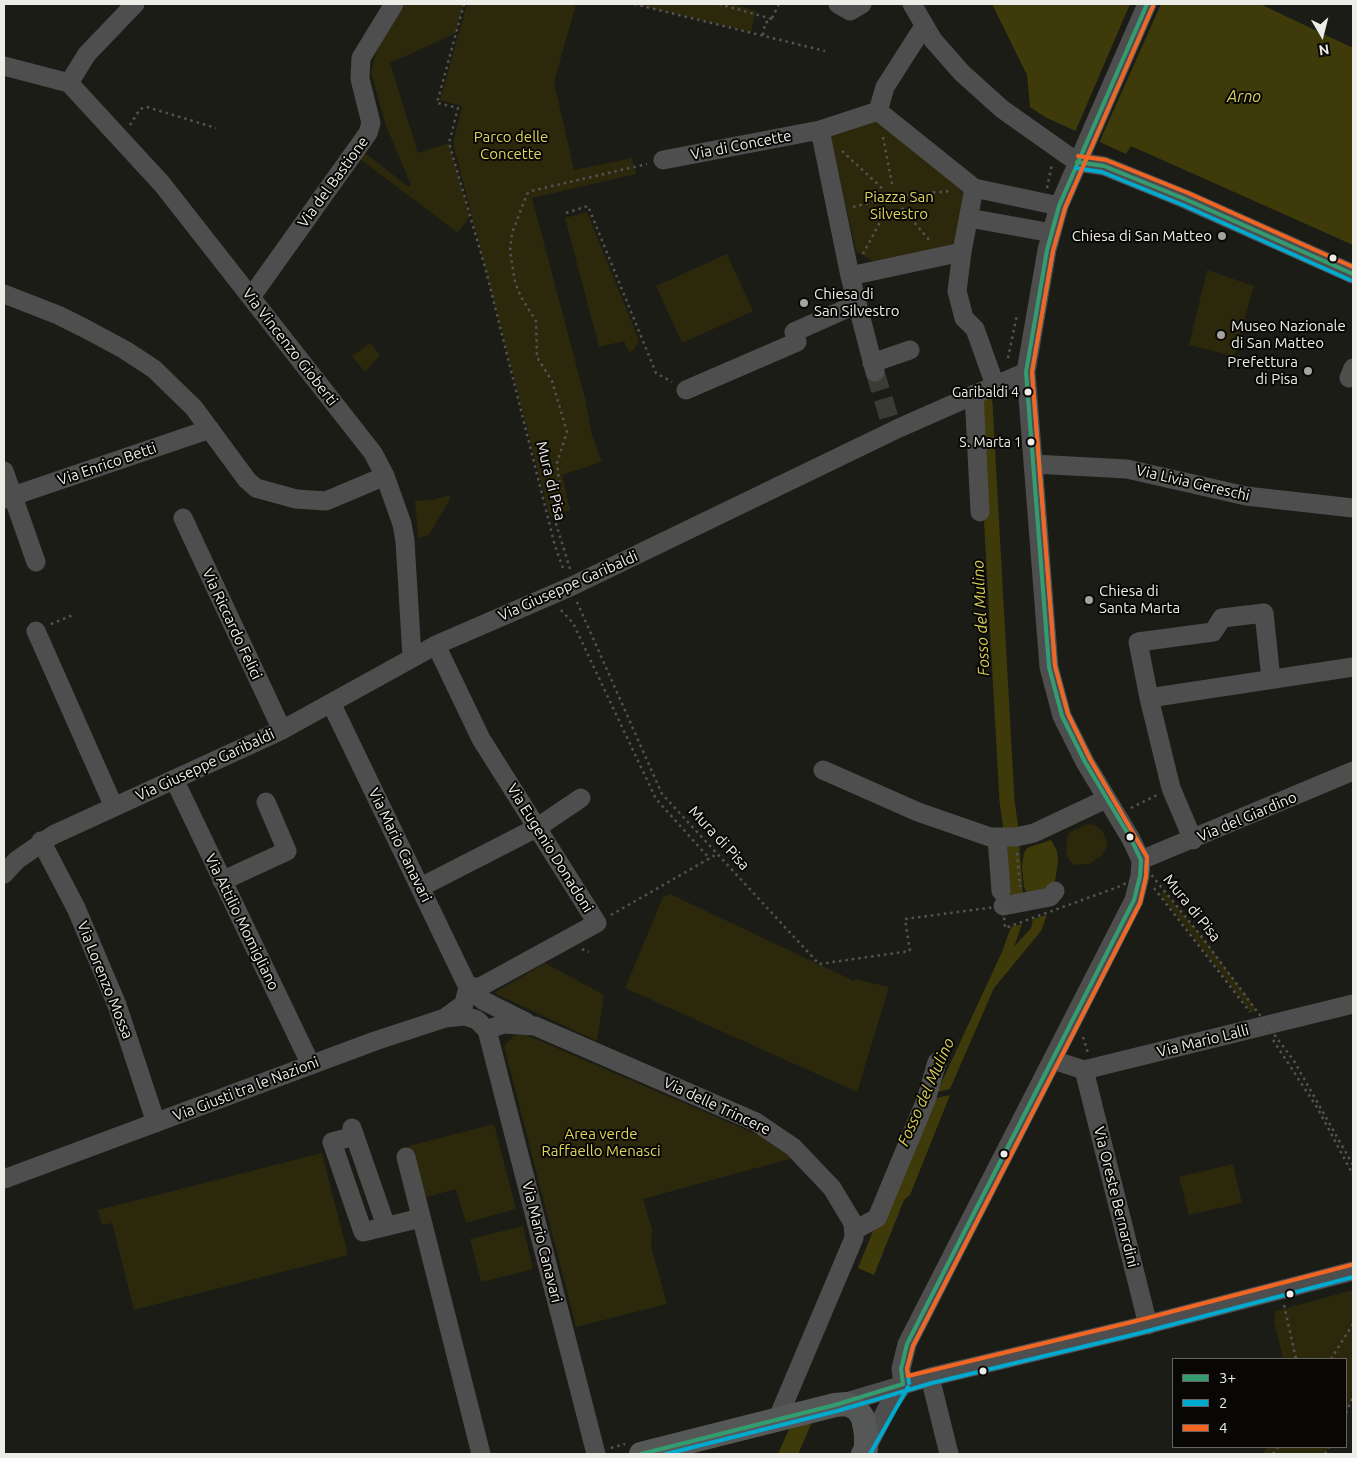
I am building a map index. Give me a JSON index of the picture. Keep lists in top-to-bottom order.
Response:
{
  "streets": {
    "street": [
      "Via di Concette",
      "Via del Bastione",
      "Via Vincenzo Gioberti",
      "Via Enrico Betti",
      "Via Livia Gereschi",
      "Via Giuseppe Garibaldi",
      "Via Riccardo Felici",
      "Via del Giardino",
      "Via Mario Canavari",
      "Via Eugenio Donadoni",
      "Via Attilio Momigliano",
      "Via Lorenzo Mossa",
      "Via Mario Lalli",
      "Via Giusti tra le Nazioni",
      "Via delle Trincere",
      "Via Oreste Bernardini"
    ],
    "path": ["Mura di Pisa"]
  },
  "crossings": [
    ["Via del Bastione", "Via Vincenzo Gioberti"],
    ["Via Vincenzo Gioberti", "Via Giuseppe Garibaldi"],
    ["Mura di Pisa", "Via Giuseppe Garibaldi"],
    ["Mura di Pisa", "Via del Giardino"],
    ["Mura di Pisa", "Via Mario Lalli"],
    ["Via Giuseppe Garibaldi", "Via Riccardo Felici"],
    ["Via Giuseppe Garibaldi", "Via Mario Canavari"],
    ["Via Giuseppe Garibaldi", "Via Eugenio Donadoni"],
    ["Via Giuseppe Garibaldi", "Via Attilio Momigliano"],
    ["Via Giuseppe Garibaldi", "Via Lorenzo Mossa"],
    ["Via Mario Canavari", "Via Eugenio Donadoni"],
    ["Via Mario Canavari", "Via Giusti tra le Nazioni"],
    ["Via Mario Canavari", "Via delle Trincere"],
    ["Via Attilio Momigliano", "Via Giusti tra le Nazioni"],
    ["Via Lorenzo Mossa", "Via Giusti tra le Nazioni"],
    ["Via Mario Lalli", "Via Oreste Bernardini"],
    ["Via Giusti tra le Nazioni", "Via delle Trincere"]
  ],
  "water": ["Arno", "Fosso del Mulino"],
  "parks": ["Parco delle Concette", "Piazza San Silvestro", "Area verde Raffaello Menasci"],
  "places": [
    "Chiesa di San Matteo",
    "Chiesa di San Silvestro",
    "Museo Nazionale di San Matteo",
    "Prefettura di Pisa",
    "Garibaldi 4",
    "S. Marta 1",
    "Chiesa di Santa Marta"
  ],
  "lines": ["transit line 3+", "transit line 2", "transit line 4"],
  "legend": ["3+", "2", "4"],
  "north": "bottom"
}
